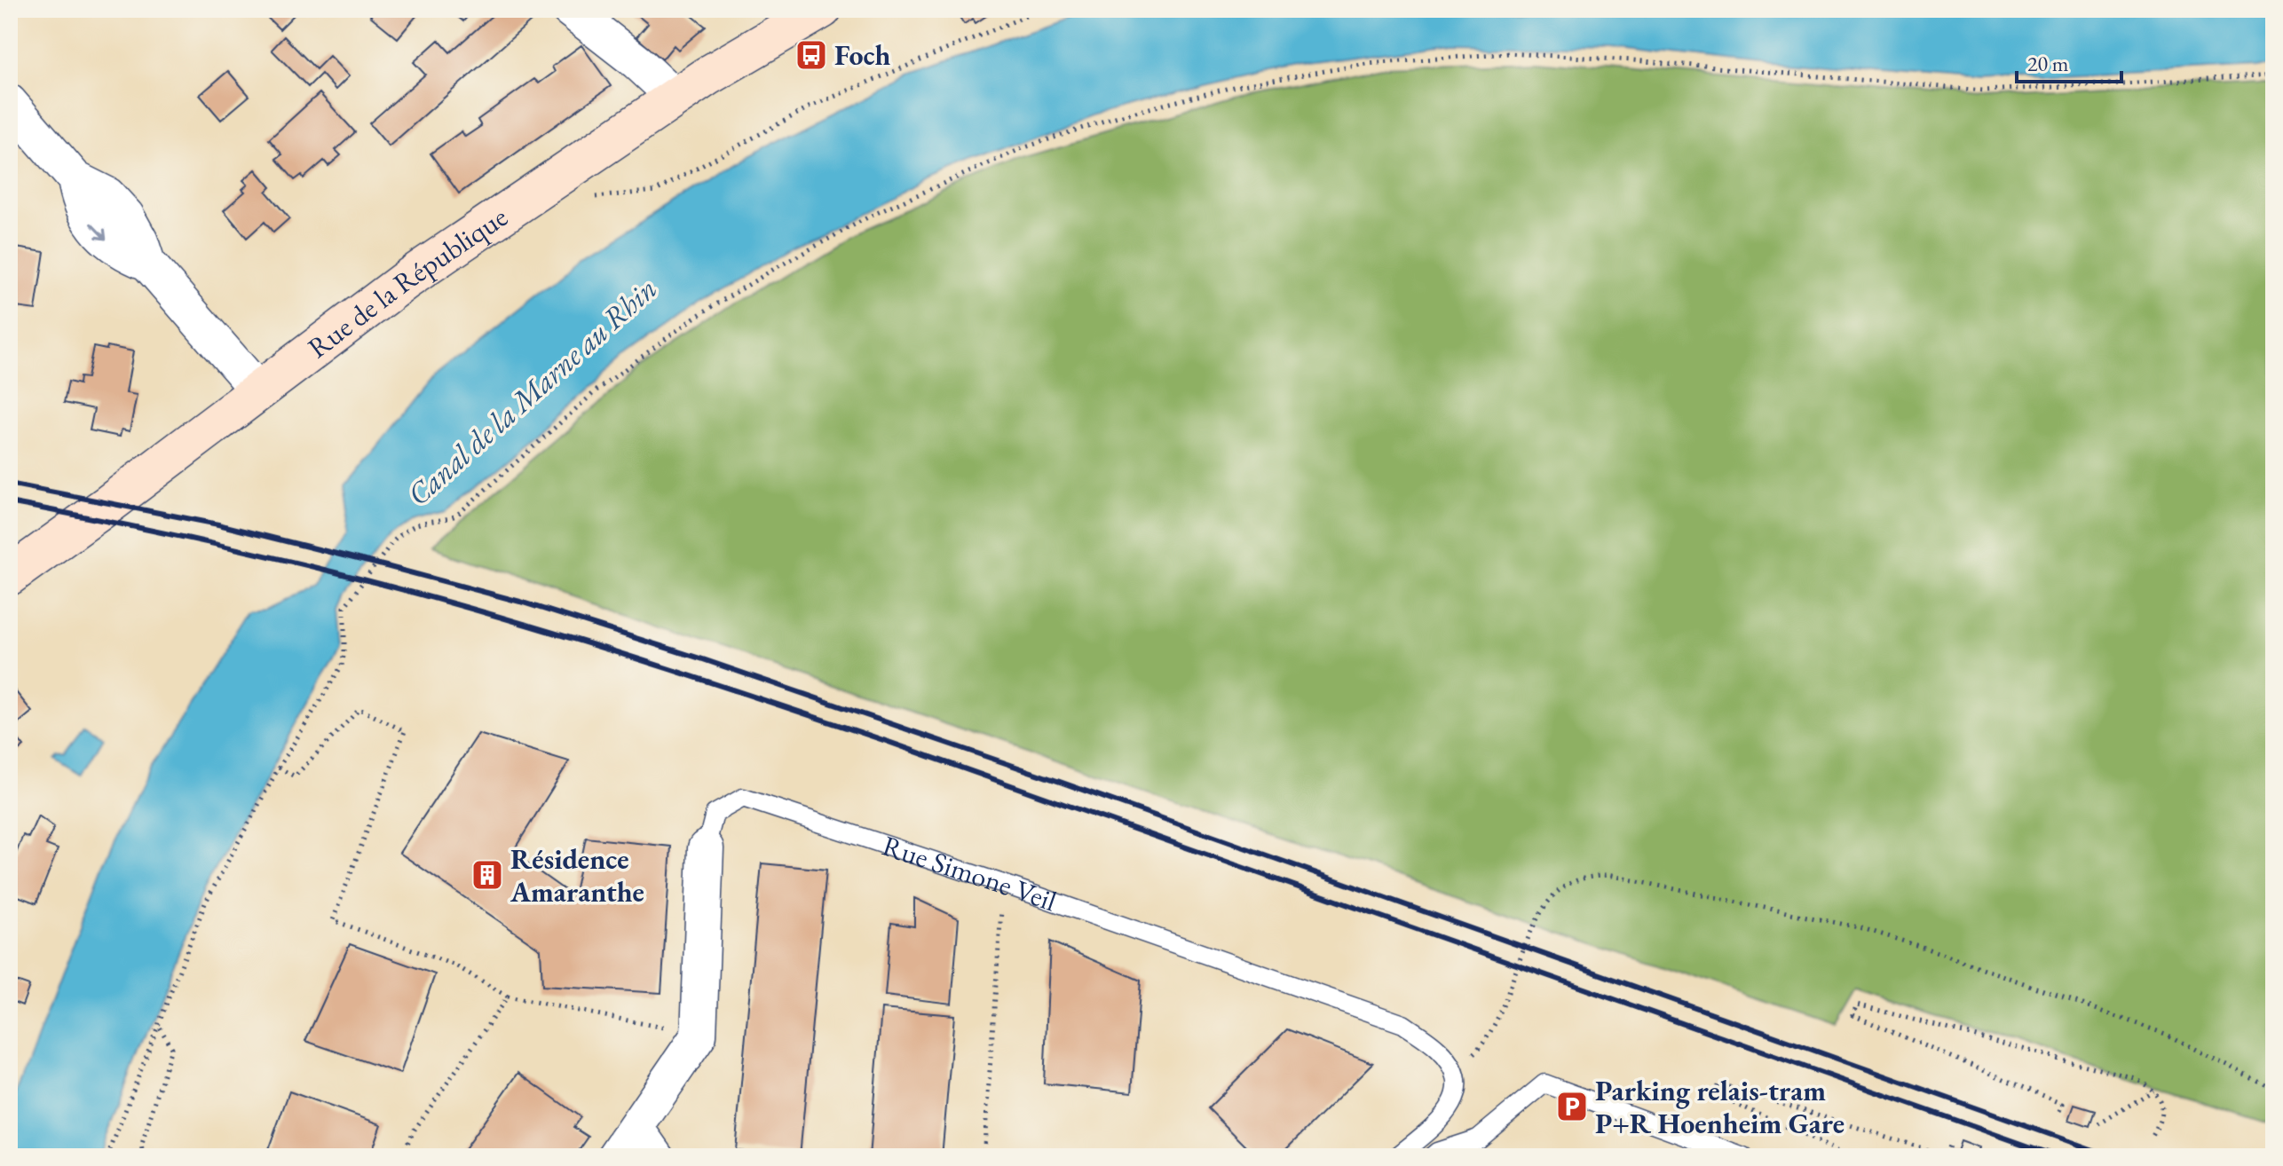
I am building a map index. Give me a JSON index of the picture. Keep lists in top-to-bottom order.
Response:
{
  "streets": {
    "main road": ["Rue de la République"],
    "street": ["Rue Simone Veil"]
  },
  "water": ["Canal de la Marne au Rhin"],
  "places": {
    "bus stop": ["Foch"],
    "building": ["Résidence Amaranthe"],
    "parking": ["Parking relais-tram P+R Hoenheim Gare"]
  },
  "scale_bar": "20 m"
}
